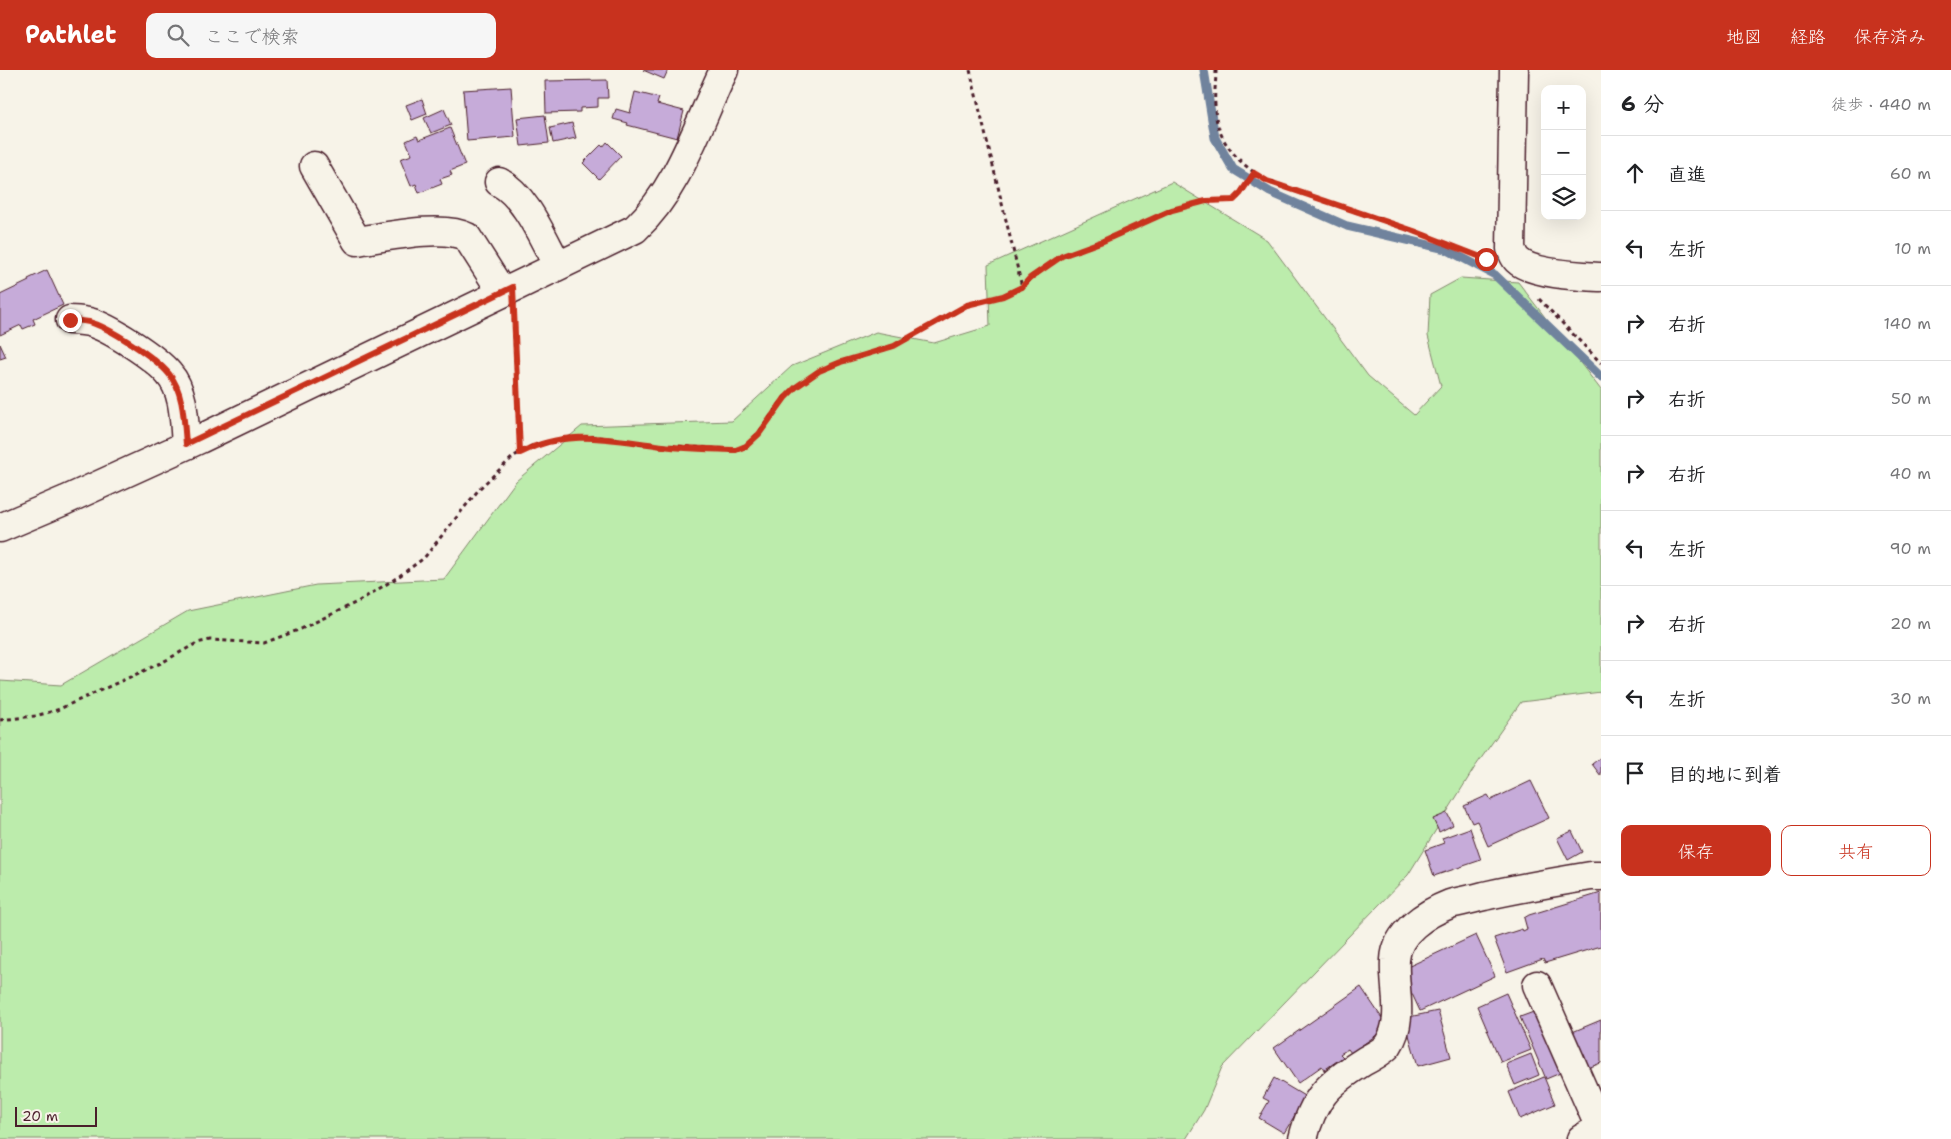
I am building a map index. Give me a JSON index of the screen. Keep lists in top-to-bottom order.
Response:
{
  "scale_bar": "20 m",
  "page": {
    "header": "Pathlet",
    "search": "ここで検索",
    "nav": ["地図", "経路", "保存済み"],
    "heading": ["6 分", "徒歩 · 440 m"],
    "map_buttons": ["+", "−"],
    "list": [
      ["直進", "60 m"],
      ["左折", "10 m"],
      ["右折", "140 m"],
      ["右折", "50 m"],
      ["右折", "40 m"],
      ["左折", "90 m"],
      ["右折", "20 m"],
      ["左折", "30 m"],
      "目的地に到着"
    ],
    "buttons": ["保存", "共有"],
    "scale": "20 m"
  }
}
